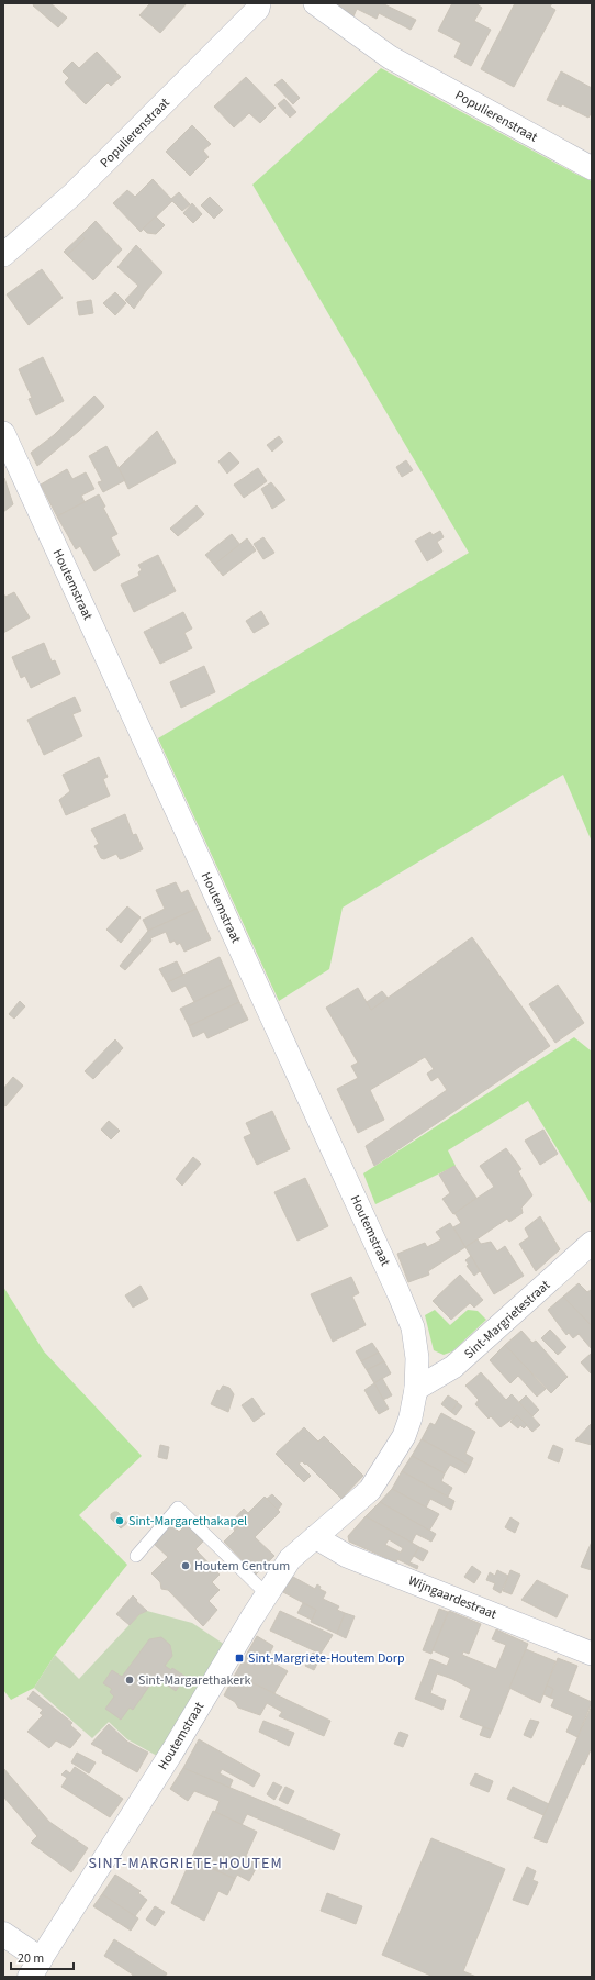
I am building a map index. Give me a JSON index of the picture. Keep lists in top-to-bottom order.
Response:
{
  "streets": {
    "street": [
      "Populierenstraat",
      "Houtemstraat",
      "Sint-Margrietestraat",
      "Wijngaardestraat"
    ]
  },
  "crossings": [
    ["Houtemstraat", "Sint-Margrietestraat"],
    ["Houtemstraat", "Wijngaardestraat"]
  ],
  "districts": ["SINT-MARGRIETE-HOUTEM"],
  "places": {
    "other": ["Sint-Margarethakapel", "Houtem Centrum", "Sint-Margarethakerk"],
    "transit": ["Sint-Margriete-Houtem Dorp"]
  },
  "scale_bar": "20 m"
}
